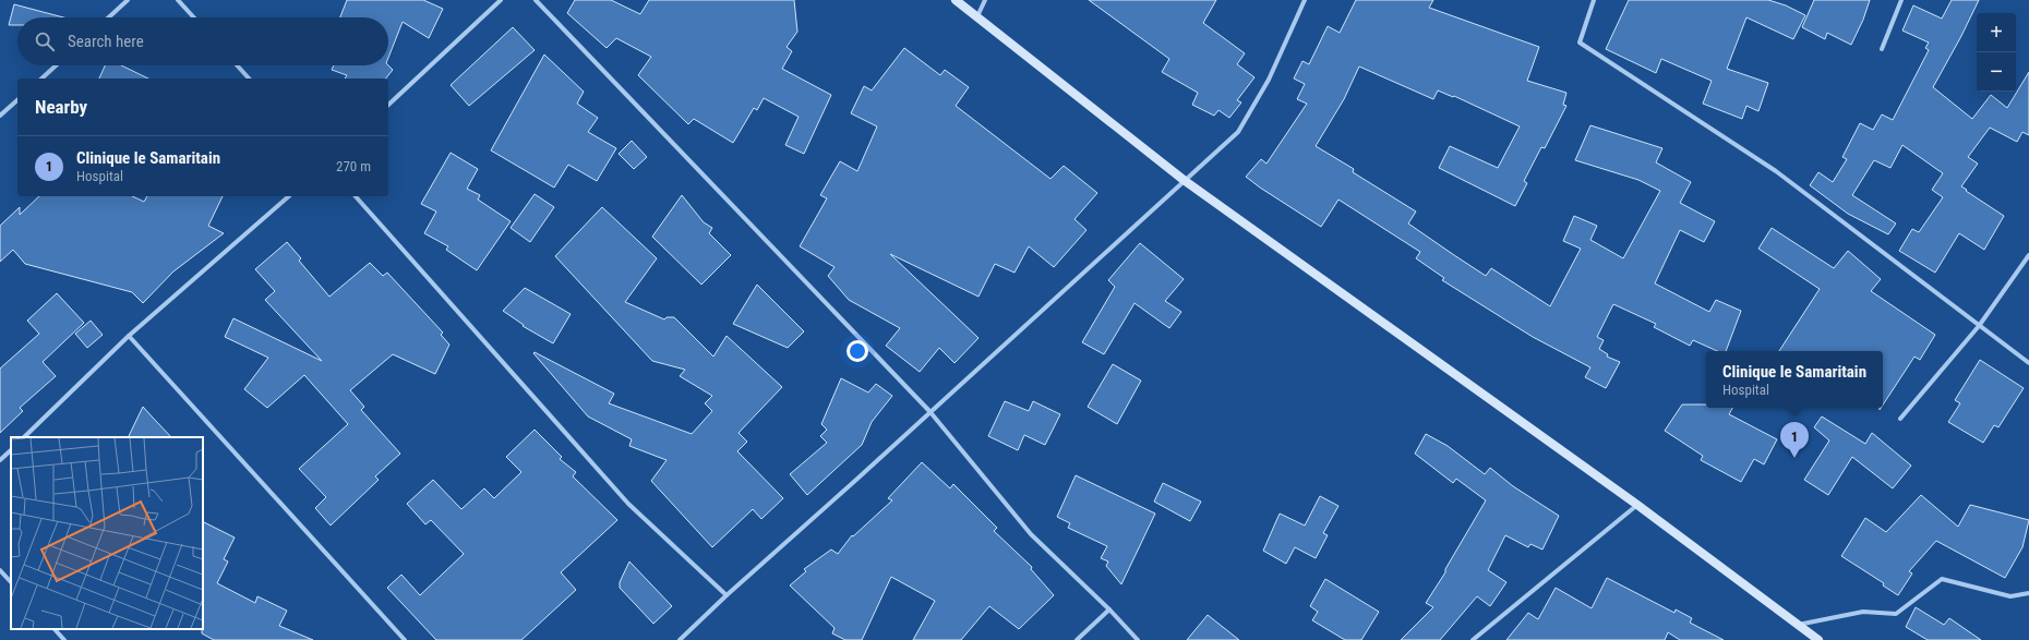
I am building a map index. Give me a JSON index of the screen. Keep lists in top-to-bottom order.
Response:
{
  "page": {
    "map_buttons": ["+", "−"],
    "search": "Search here",
    "heading": "Nearby",
    "list": [
      {
        "mark": "1",
        "name": "Clinique le Samaritain",
        "note": "Hospital",
        "value": "270 m"
      }
    ],
    "popup": ["Clinique le Samaritain", "Hospital"],
    "pins": "1"
  }
}
